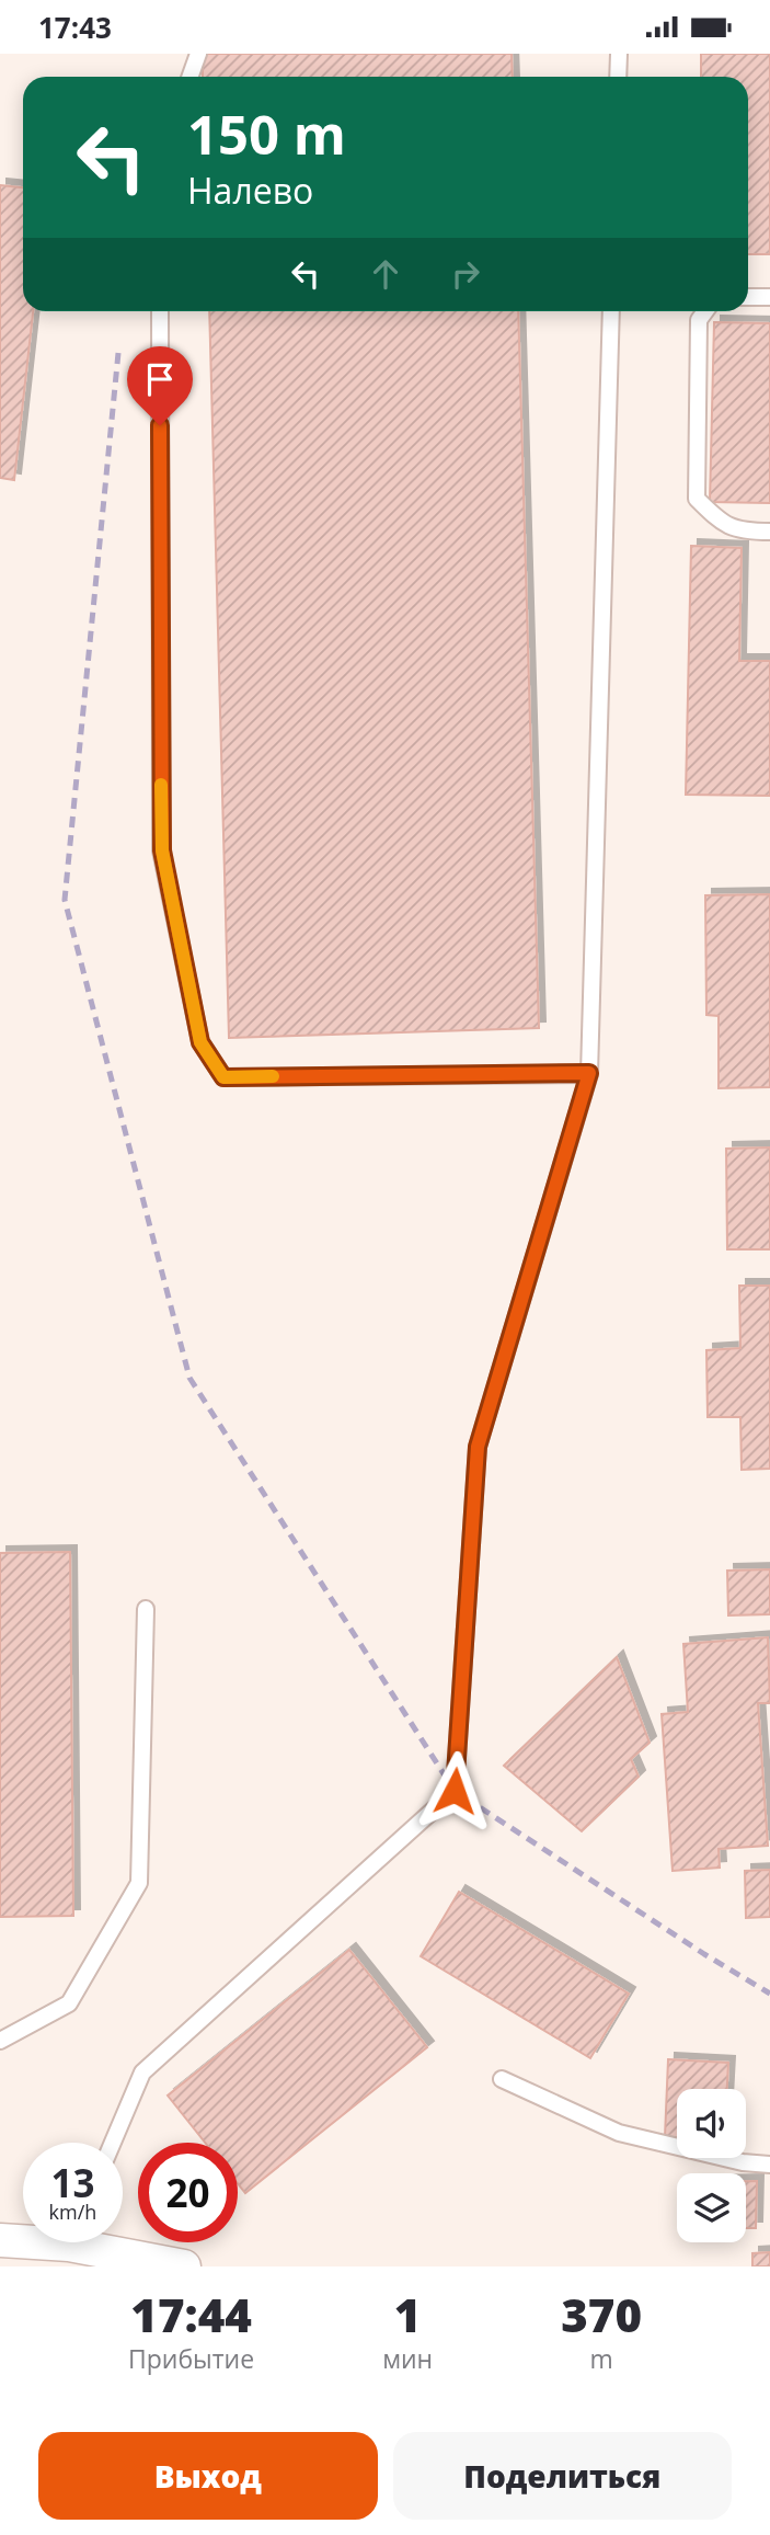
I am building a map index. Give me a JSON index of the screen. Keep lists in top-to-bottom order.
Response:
{
  "page": {
    "status": "17:43",
    "turn": ["150 m", "Налево"],
    "speed": "13 km/h",
    "limit": "20",
    "eta": [
      "17:44",
      "Прибытие",
      "1",
      "мин",
      "370",
      "m"
    ],
    "buttons": ["Выход", "Поделиться"]
  }
}
